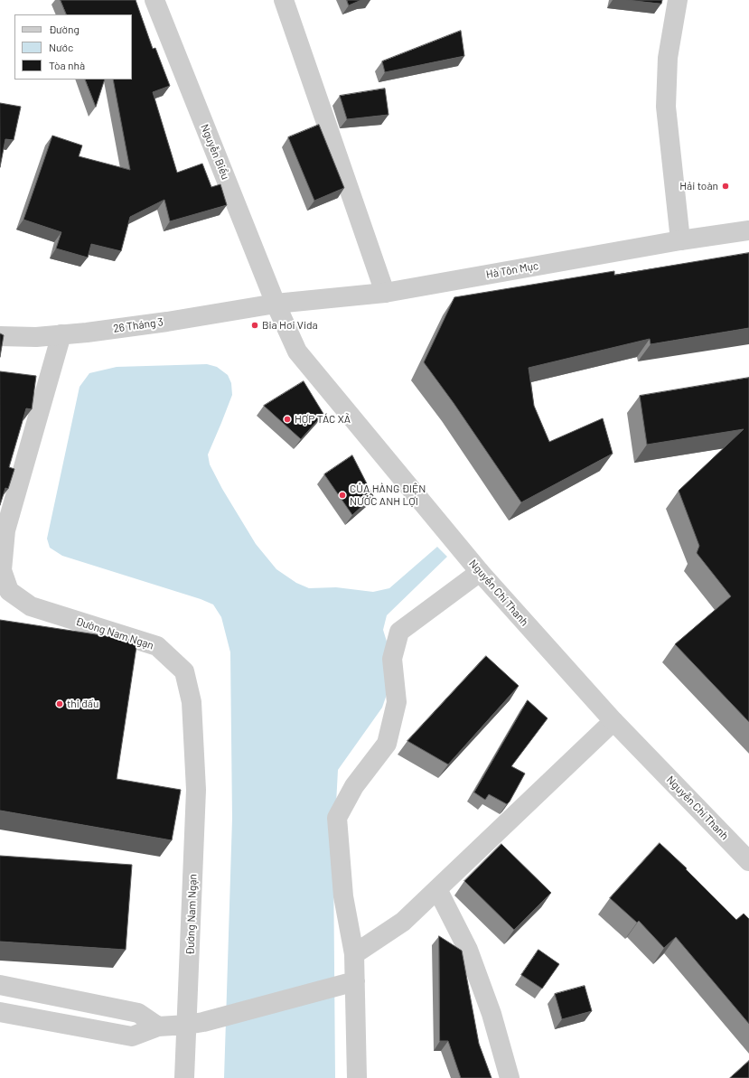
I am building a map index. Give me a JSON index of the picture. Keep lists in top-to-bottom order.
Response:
{
  "streets": {
    "street": [
      "Nguyễn Biểu",
      "Hà Tôn Mục",
      "26 Tháng 3",
      "Nguyễn Chí Thanh",
      "Đường Nam Ngạn"
    ]
  },
  "crossings": [
    ["Nguyễn Biểu", "Hà Tôn Mục"],
    ["Nguyễn Biểu", "26 Tháng 3"],
    ["Nguyễn Biểu", "Nguyễn Chí Thanh"],
    ["Hà Tôn Mục", "26 Tháng 3"],
    ["Hà Tôn Mục", "Nguyễn Chí Thanh"],
    ["26 Tháng 3", "Nguyễn Chí Thanh"],
    ["26 Tháng 3", "Đường Nam Ngạn"]
  ],
  "places": [
    "Hải toàn",
    "Bia Hơi Vida",
    "HỢP TÁC XÃ",
    "CỦA HÀNG ĐIỆN NƯỚC ANH LỢI",
    "thi đấu"
  ],
  "legend": ["Đường", "Nước", "Tòa nhà"]
}
